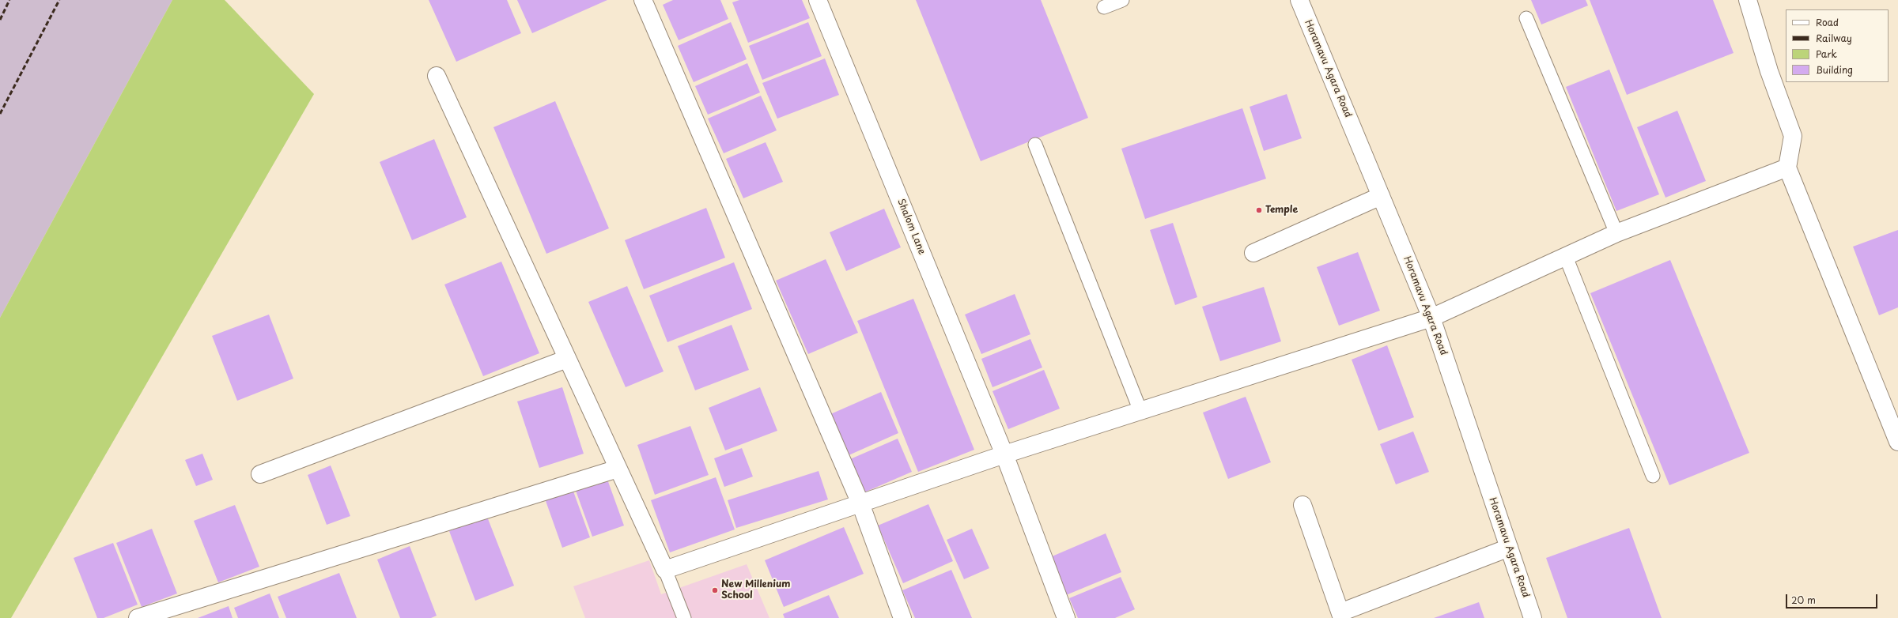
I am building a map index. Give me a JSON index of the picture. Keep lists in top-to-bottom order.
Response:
{
  "streets": {
    "street": ["Horamavu Agara Road", "Shalom Lane"]
  },
  "places": ["Temple", "New Millenium School"],
  "legend": [
    "Road",
    "Railway",
    "Park",
    "Building"
  ],
  "scale_bar": "20 m"
}
